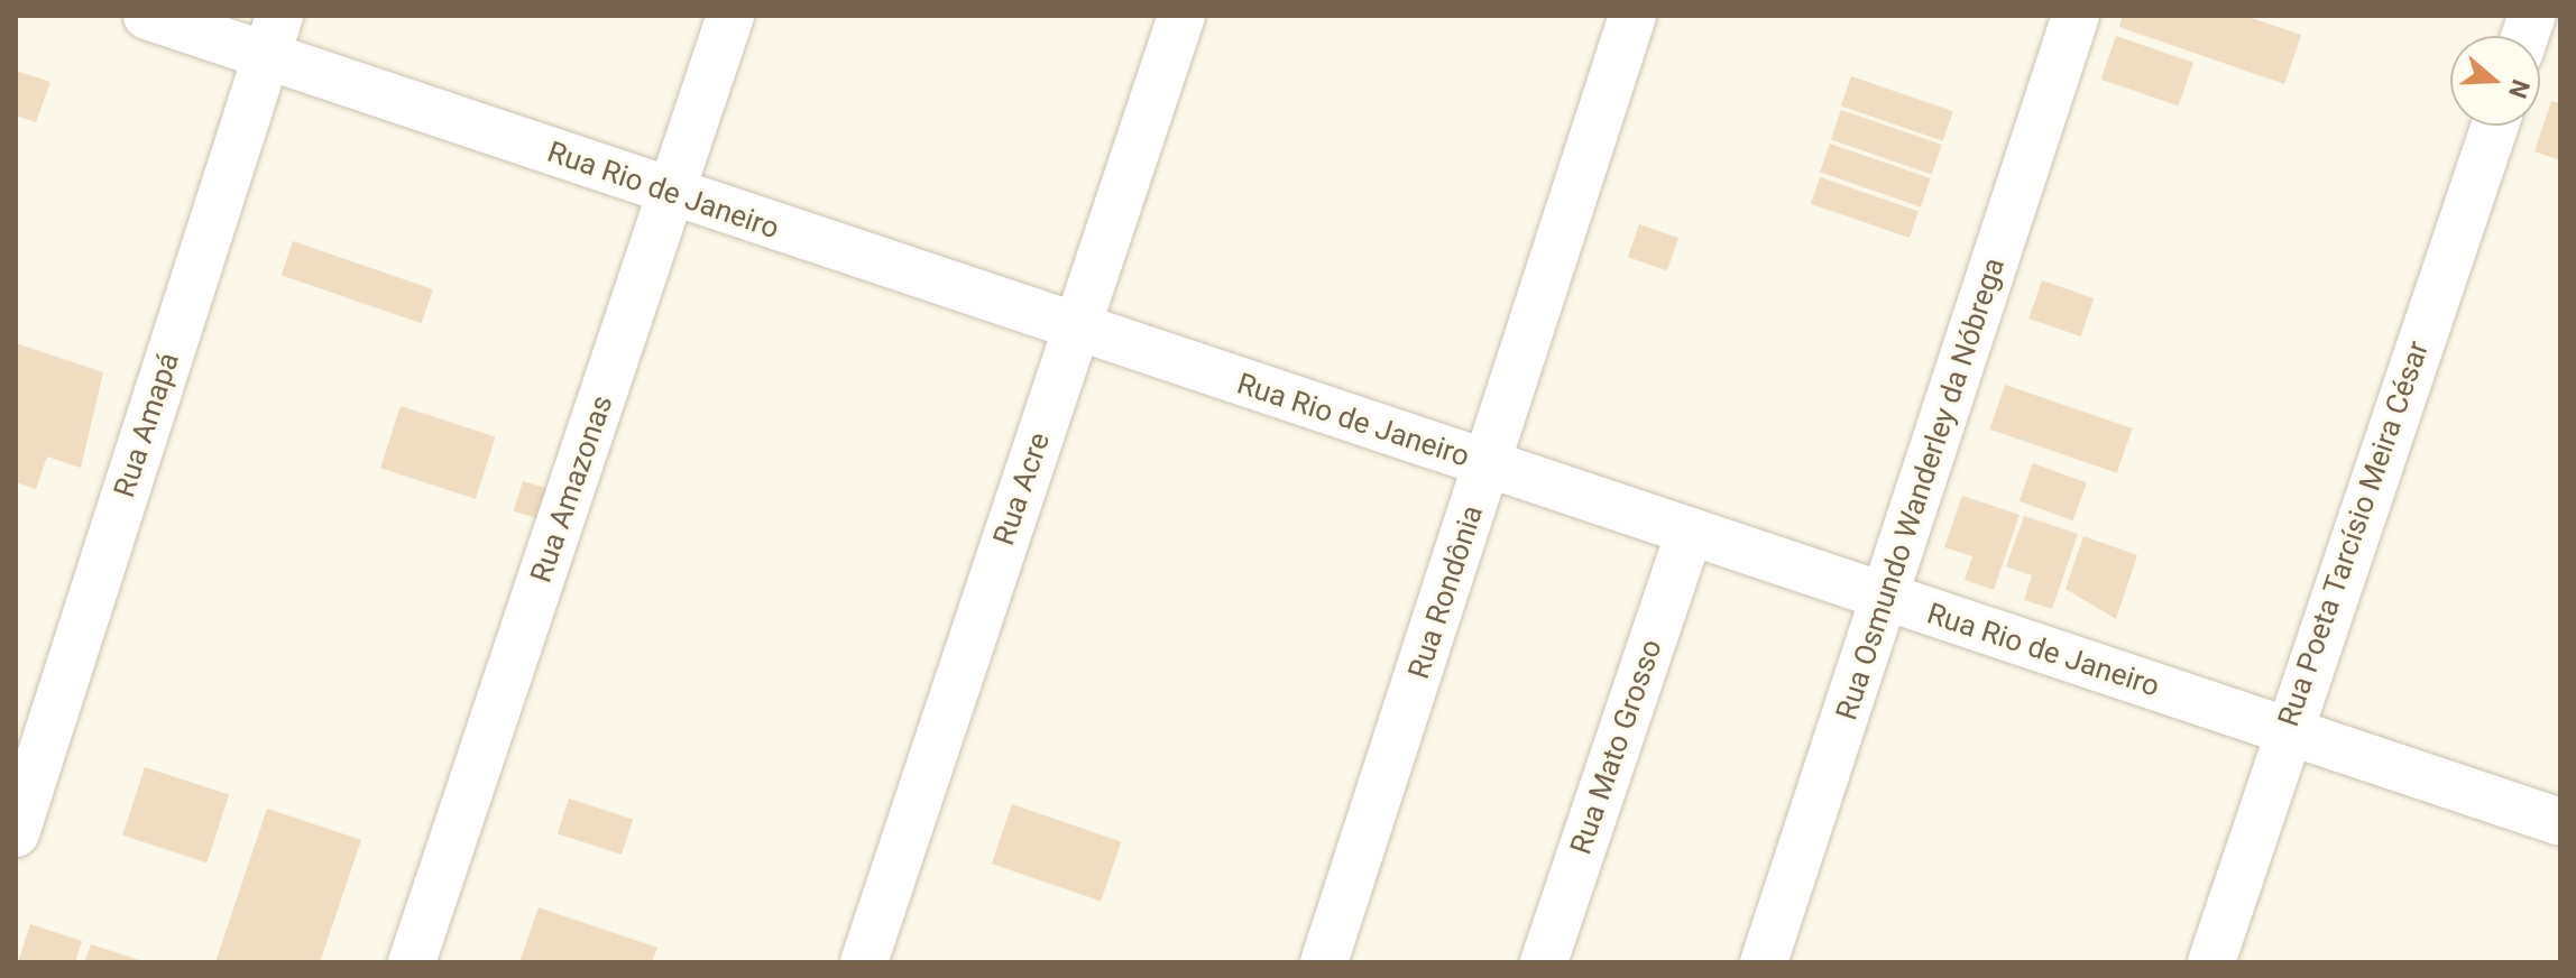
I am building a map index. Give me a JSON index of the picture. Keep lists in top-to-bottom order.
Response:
{
  "streets": {
    "street": [
      "Rua Rio de Janeiro",
      "Rua Amapá",
      "Rua Amazonas",
      "Rua Acre",
      "Rua Osmundo Wanderley da Nóbrega",
      "Rua Poeta Tarcísio Meira César",
      "Rua Rondônia",
      "Rua Mato Grosso"
    ]
  },
  "crossings": [
    ["Rua Rio de Janeiro", "Rua Amapá"],
    ["Rua Rio de Janeiro", "Rua Amazonas"],
    ["Rua Rio de Janeiro", "Rua Acre"],
    ["Rua Rio de Janeiro", "Rua Osmundo Wanderley da Nóbrega"],
    ["Rua Rio de Janeiro", "Rua Poeta Tarcísio Meira César"],
    ["Rua Rio de Janeiro", "Rua Rondônia"],
    ["Rua Rio de Janeiro", "Rua Mato Grosso"]
  ],
  "north": "right"
}
